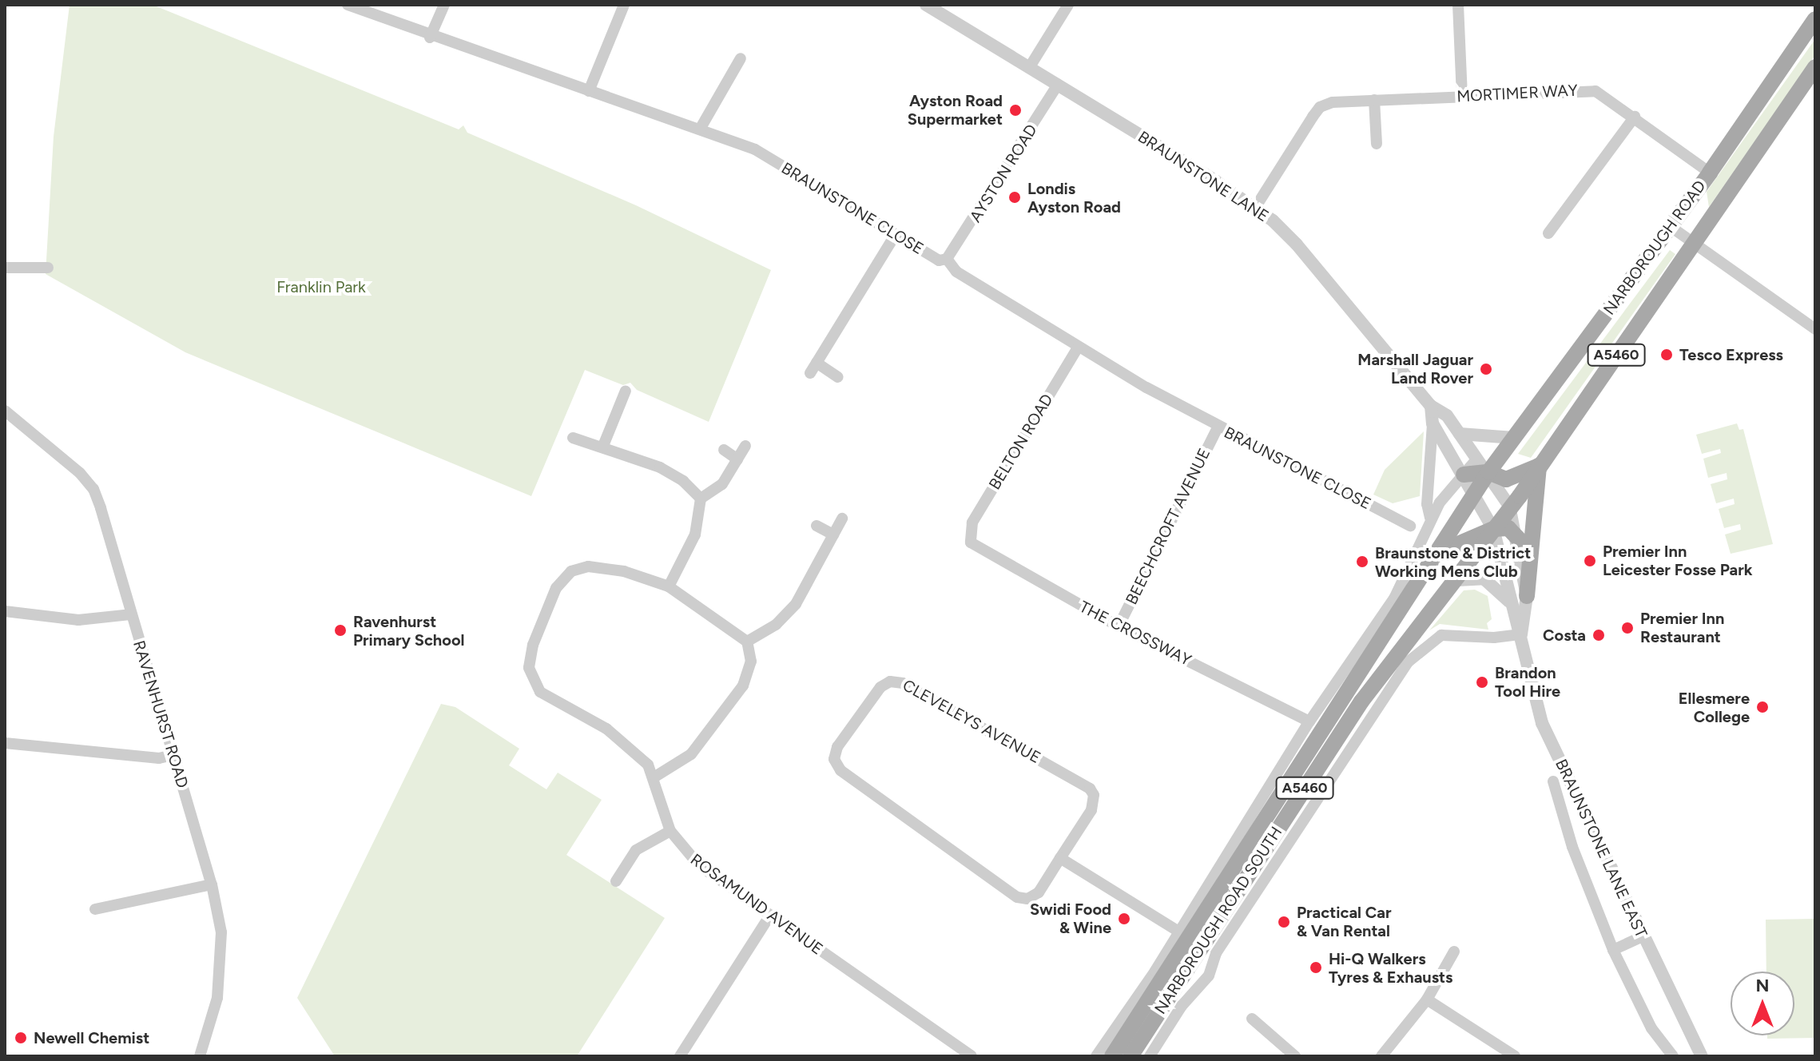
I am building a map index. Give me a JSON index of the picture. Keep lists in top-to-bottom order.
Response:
{
  "streets": {
    "main road": ["NARBOROUGH ROAD", "A5460", "NARBOROUGH ROAD SOUTH"],
    "street": [
      "MORTIMER WAY",
      "AYSTON ROAD",
      "BRAUNSTONE LANE",
      "BRAUNSTONE CLOSE",
      "BELTON ROAD",
      "BEECHCROFT AVENUE",
      "THE CROSSWAY",
      "RAVENHURST ROAD",
      "CLEVELEYS AVENUE",
      "BRAUNSTONE LANE EAST",
      "ROSAMUND AVENUE"
    ]
  },
  "crossings": [
    ["MORTIMER WAY", "BRAUNSTONE LANE"],
    ["MORTIMER WAY", "NARBOROUGH ROAD"],
    ["AYSTON ROAD", "BRAUNSTONE LANE"],
    ["AYSTON ROAD", "BRAUNSTONE CLOSE"],
    ["BRAUNSTONE LANE", "NARBOROUGH ROAD"],
    ["BRAUNSTONE LANE", "BRAUNSTONE LANE EAST"],
    ["BRAUNSTONE LANE", "NARBOROUGH ROAD SOUTH"],
    ["BRAUNSTONE CLOSE", "BELTON ROAD"],
    ["BRAUNSTONE CLOSE", "BEECHCROFT AVENUE"],
    ["NARBOROUGH ROAD", "BRAUNSTONE LANE EAST"],
    ["NARBOROUGH ROAD", "NARBOROUGH ROAD SOUTH"],
    ["BELTON ROAD", "THE CROSSWAY"],
    ["BEECHCROFT AVENUE", "THE CROSSWAY"],
    ["THE CROSSWAY", "NARBOROUGH ROAD SOUTH"],
    ["BRAUNSTONE LANE EAST", "NARBOROUGH ROAD SOUTH"]
  ],
  "parks": ["Franklin Park"],
  "places": [
    "Ayston Road Supermarket",
    "Londis Ayston Road",
    "Tesco Express",
    "Marshall Jaguar Land Rover",
    "Premier Inn Leicester Fosse Park",
    "Braunstone & District Working Mens Club",
    "Premier Inn Restaurant",
    "Ravenhurst Primary School",
    "Costa",
    "Brandon Tool Hire",
    "Ellesmere College",
    "Swidi Food & Wine",
    "Practical Car & Van Rental",
    "Hi-Q Walkers Tyres & Exhausts",
    "Newell Chemist"
  ],
  "north": "top"
}
